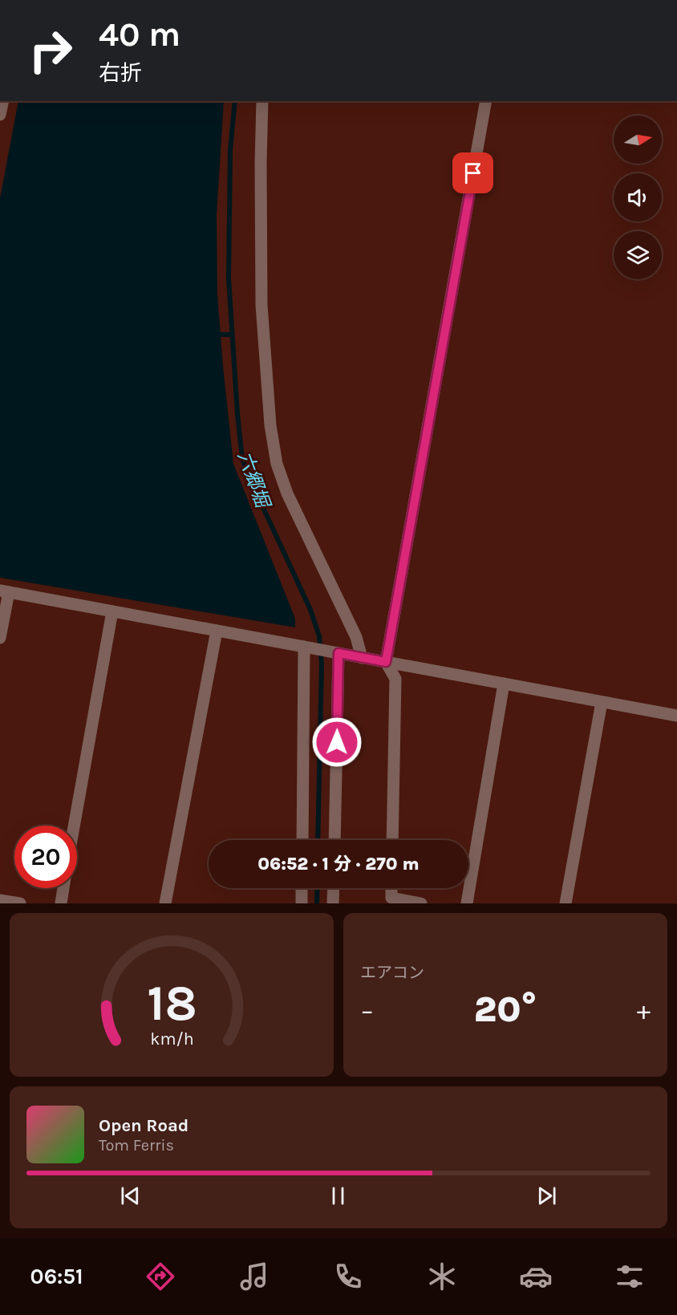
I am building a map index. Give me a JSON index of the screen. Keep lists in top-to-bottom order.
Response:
{
  "water": ["六郷堀"],
  "north": "right",
  "page": {
    "turn": ["40 m", "右折"],
    "limit": "20",
    "trip": "06:52 · 1 分 · 270 m",
    "tile": "エアコン",
    "heat": ["−", "20°", "+"],
    "song": ["Open Road", "Tom Ferris"],
    "tabs": "06:51",
    "gauge": ["18", "km/h"]
  }
}
